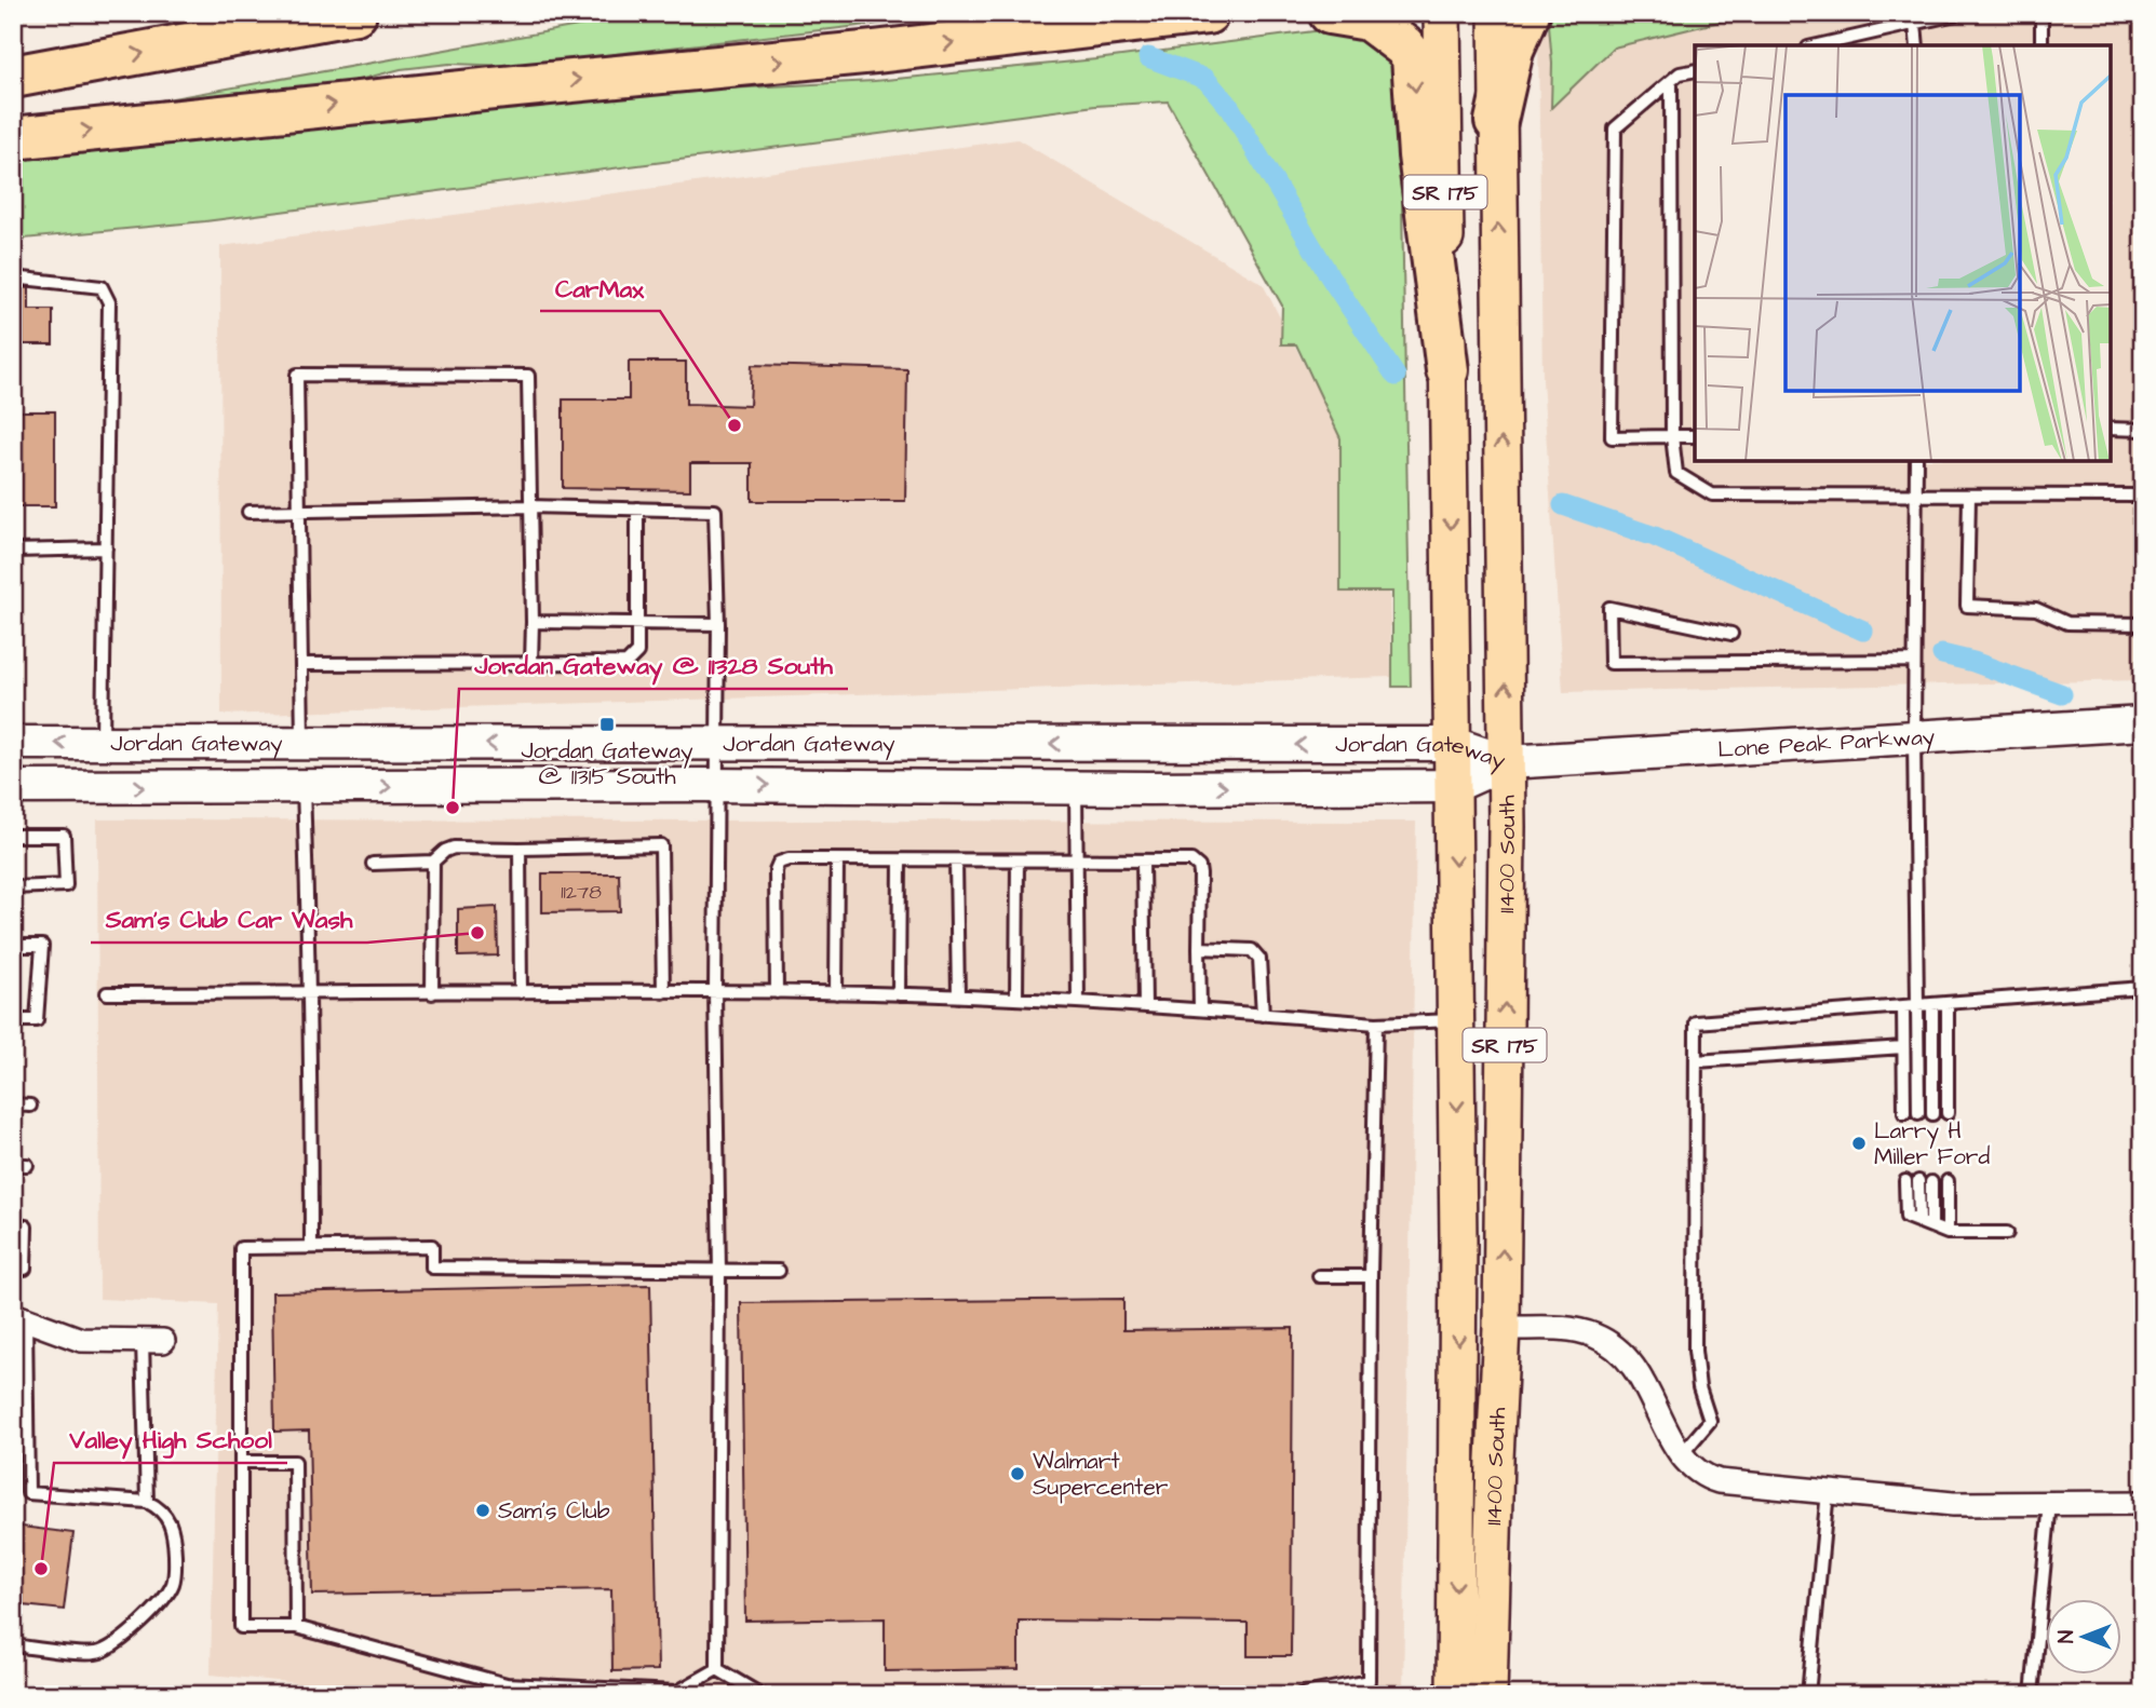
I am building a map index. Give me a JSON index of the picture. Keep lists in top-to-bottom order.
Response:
{
  "streets": {
    "main road": [
      "SR 175",
      "Lone Peak Parkway",
      "Jordan Gateway",
      "11400 South"
    ]
  },
  "crossings": [
    ["Lone Peak Parkway", "Jordan Gateway"],
    ["Lone Peak Parkway", "11400 South"],
    ["Jordan Gateway", "11400 South"]
  ],
  "places": {
    "other": [
      "CarMax",
      "Jordan Gateway @ 11328 South",
      "Sam's Club Car Wash",
      "Larry H Miller Ford",
      "Walmart Supercenter",
      "Sam's Club",
      "Valley High School"
    ],
    "transit": ["Jordan Gateway @ 11315 South"]
  },
  "house_numbers": ["11278"],
  "north": "left"
}
